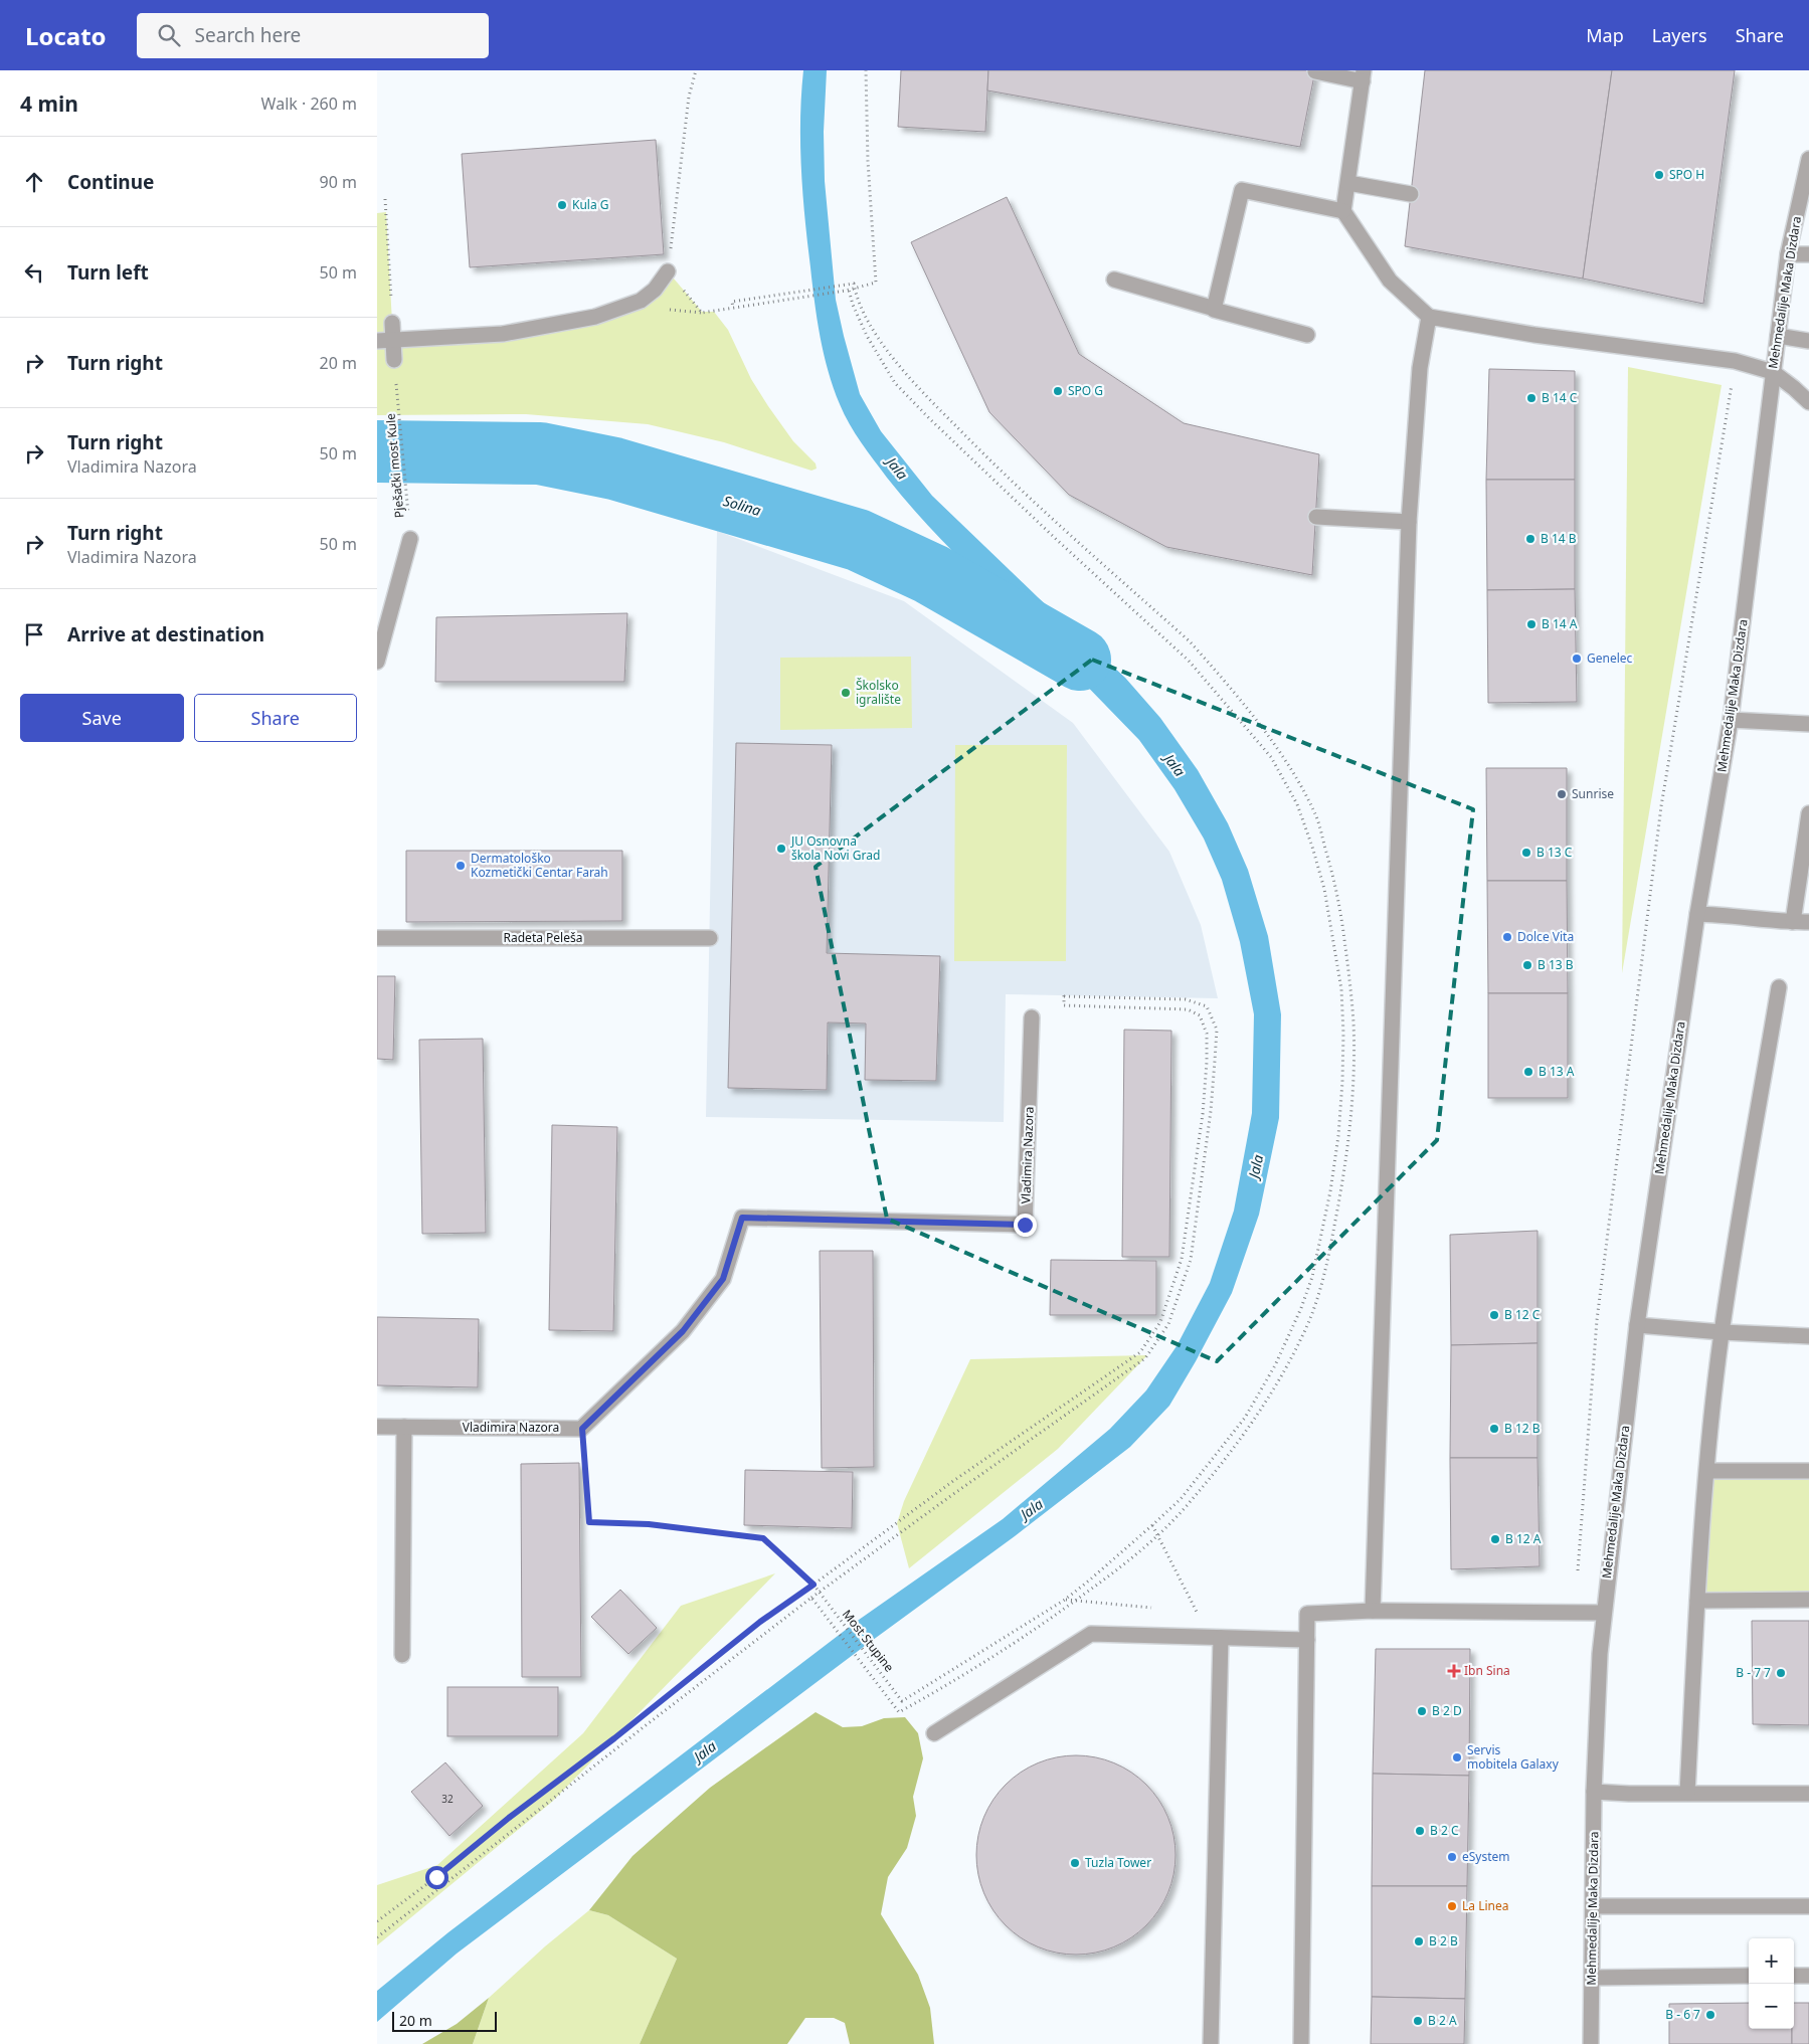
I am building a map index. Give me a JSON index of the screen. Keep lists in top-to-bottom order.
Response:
{
  "streets": {
    "street": ["Mehmedalije Maka Dizdara", "Radeta Peleša", "Vladimira Nazora"],
    "path": ["Pješački most Kule", "Most Stupine"]
  },
  "crossings": [
    ["Vladimira Nazora", "Most Stupine"]
  ],
  "water": ["Jala", "Solina"],
  "places": {
    "other": [
      "SPO H",
      "Kula G",
      "SPO G",
      "B 14 C",
      "B 14 B",
      "B 14 A",
      "Genelec",
      "Školsko igralište",
      "Sunrise",
      "JU Osnovna škola Novi Grad",
      "B 13 C",
      "Dermatološko Kozmetički Centar Farah",
      "Dolce Vita",
      "B 13 B",
      "B 13 A",
      "B 12 C",
      "B 12 B",
      "B 12 A",
      "B - 7 7",
      "B 2 D",
      "Servis mobitela Galaxy",
      "B 2 C",
      "eSystem",
      "Tuzla Tower",
      "La Linea",
      "B 2 B",
      "B - 6 7",
      "B 2 A"
    ],
    "health": ["Ibn Sina"]
  },
  "house_numbers": ["32"],
  "scale_bar": "20 m",
  "page": {
    "header": "Locato",
    "search": "Search here",
    "nav": ["Map", "Layers", "Share"],
    "heading": ["4 min", "Walk · 260 m"],
    "list": [
      ["Continue", "90 m"],
      ["Turn left", "50 m"],
      ["Turn right", "20 m"],
      ["Turn right", "Vladimira Nazora", "50 m"],
      ["Turn right", "Vladimira Nazora", "50 m"],
      "Arrive at destination"
    ],
    "buttons": ["Save", "Share"],
    "map_buttons": ["+", "−"],
    "scale": "20 m"
  }
}
